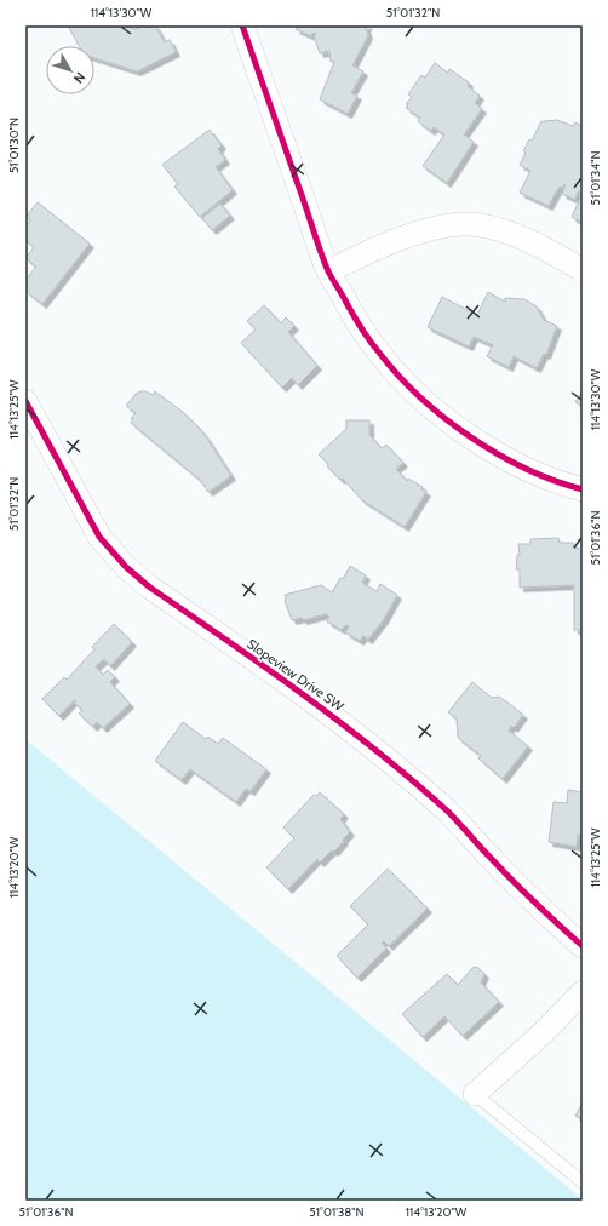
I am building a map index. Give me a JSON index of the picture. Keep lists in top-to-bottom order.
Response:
{
  "streets": {
    "street": ["Slopeview Drive SW"]
  },
  "north": "bottom right",
  "coordinates": [
    "114°13'30\"W",
    "51°01'32\"N",
    "51°01'30\"N",
    "51°01'34\"N",
    "114°13'25\"W",
    "51°01'36\"N",
    "114°13'20\"W",
    "51°01'38\"N"
  ]
}
